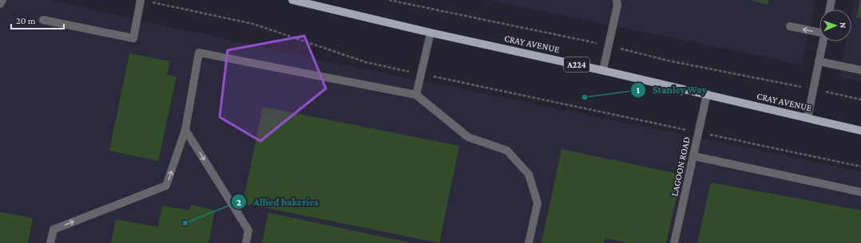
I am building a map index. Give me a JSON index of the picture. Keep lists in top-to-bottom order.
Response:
{
  "streets": {
    "main road": ["CRAY AVENUE", "A224"],
    "street": ["LAGOON ROAD"]
  },
  "crossings": [
    ["CRAY AVENUE", "LAGOON ROAD"]
  ],
  "places": ["Stanley Way", "Allied bakeries"],
  "scale_bar": "20 m",
  "north": "right"
}
